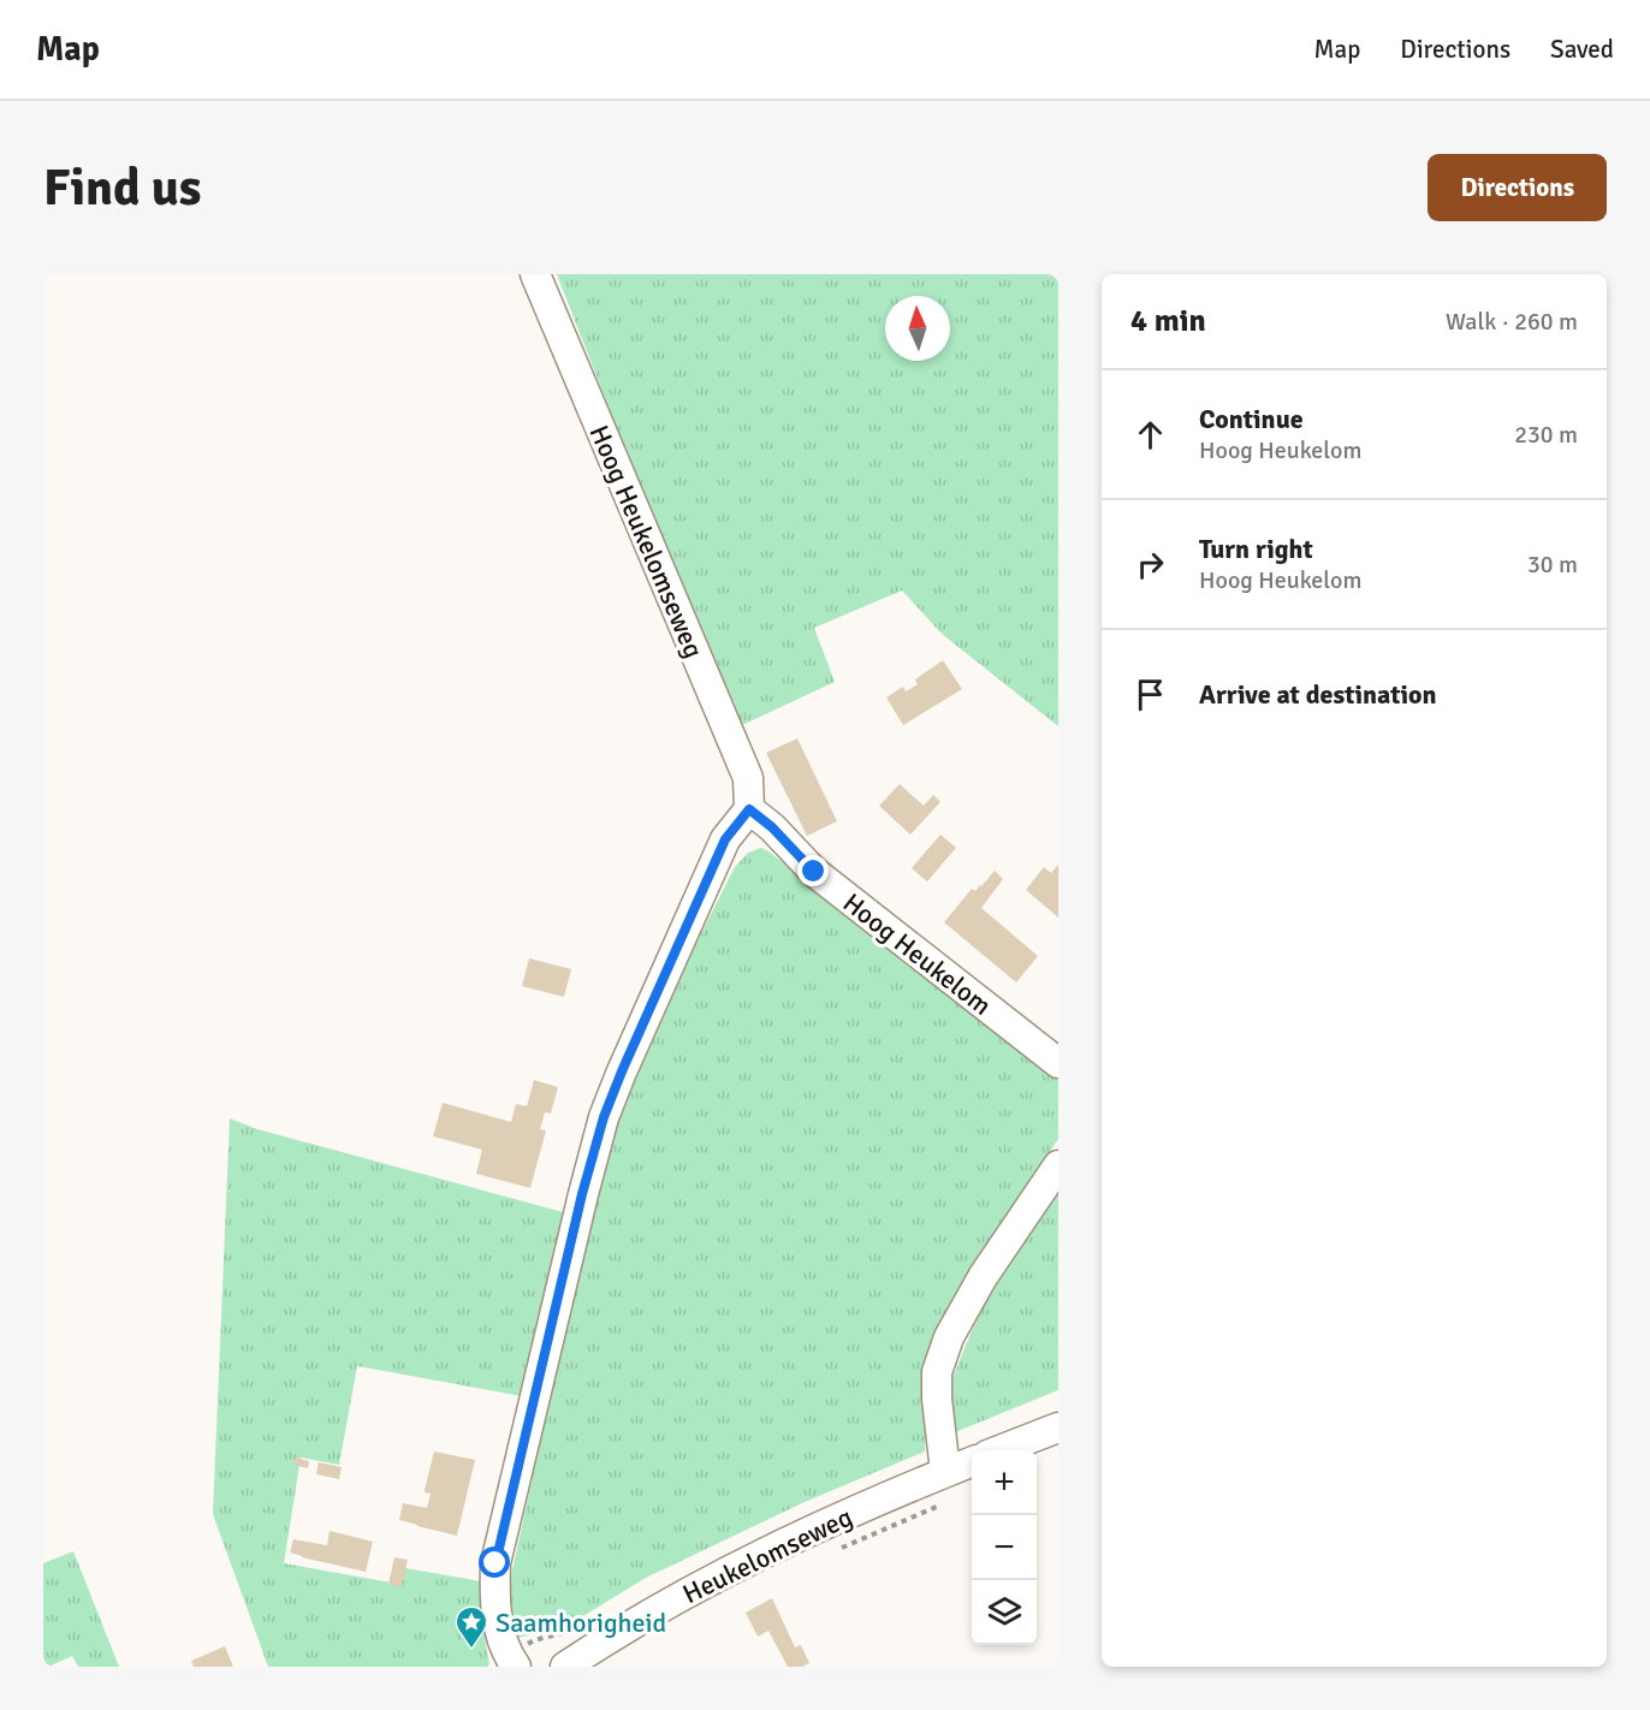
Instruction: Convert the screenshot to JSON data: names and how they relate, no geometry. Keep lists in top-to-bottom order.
{
  "streets": {
    "street": ["Hoog Heukelomseweg", "Hoog Heukelom", "Heukelomseweg"]
  },
  "crossings": [
    ["Hoog Heukelomseweg", "Hoog Heukelom"]
  ],
  "places": {
    "place": ["Saamhorigheid"]
  },
  "north": "top",
  "page": {
    "header": "Map",
    "nav": ["Map", "Directions", "Saved"],
    "buttons": "Directions",
    "title": "Find us",
    "heading": ["4 min", "Walk · 260 m"],
    "list": [
      ["Continue", "Hoog Heukelom", "230 m"],
      ["Turn right", "Hoog Heukelom", "30 m"],
      "Arrive at destination"
    ],
    "map_buttons": ["+", "−"]
  }
}
